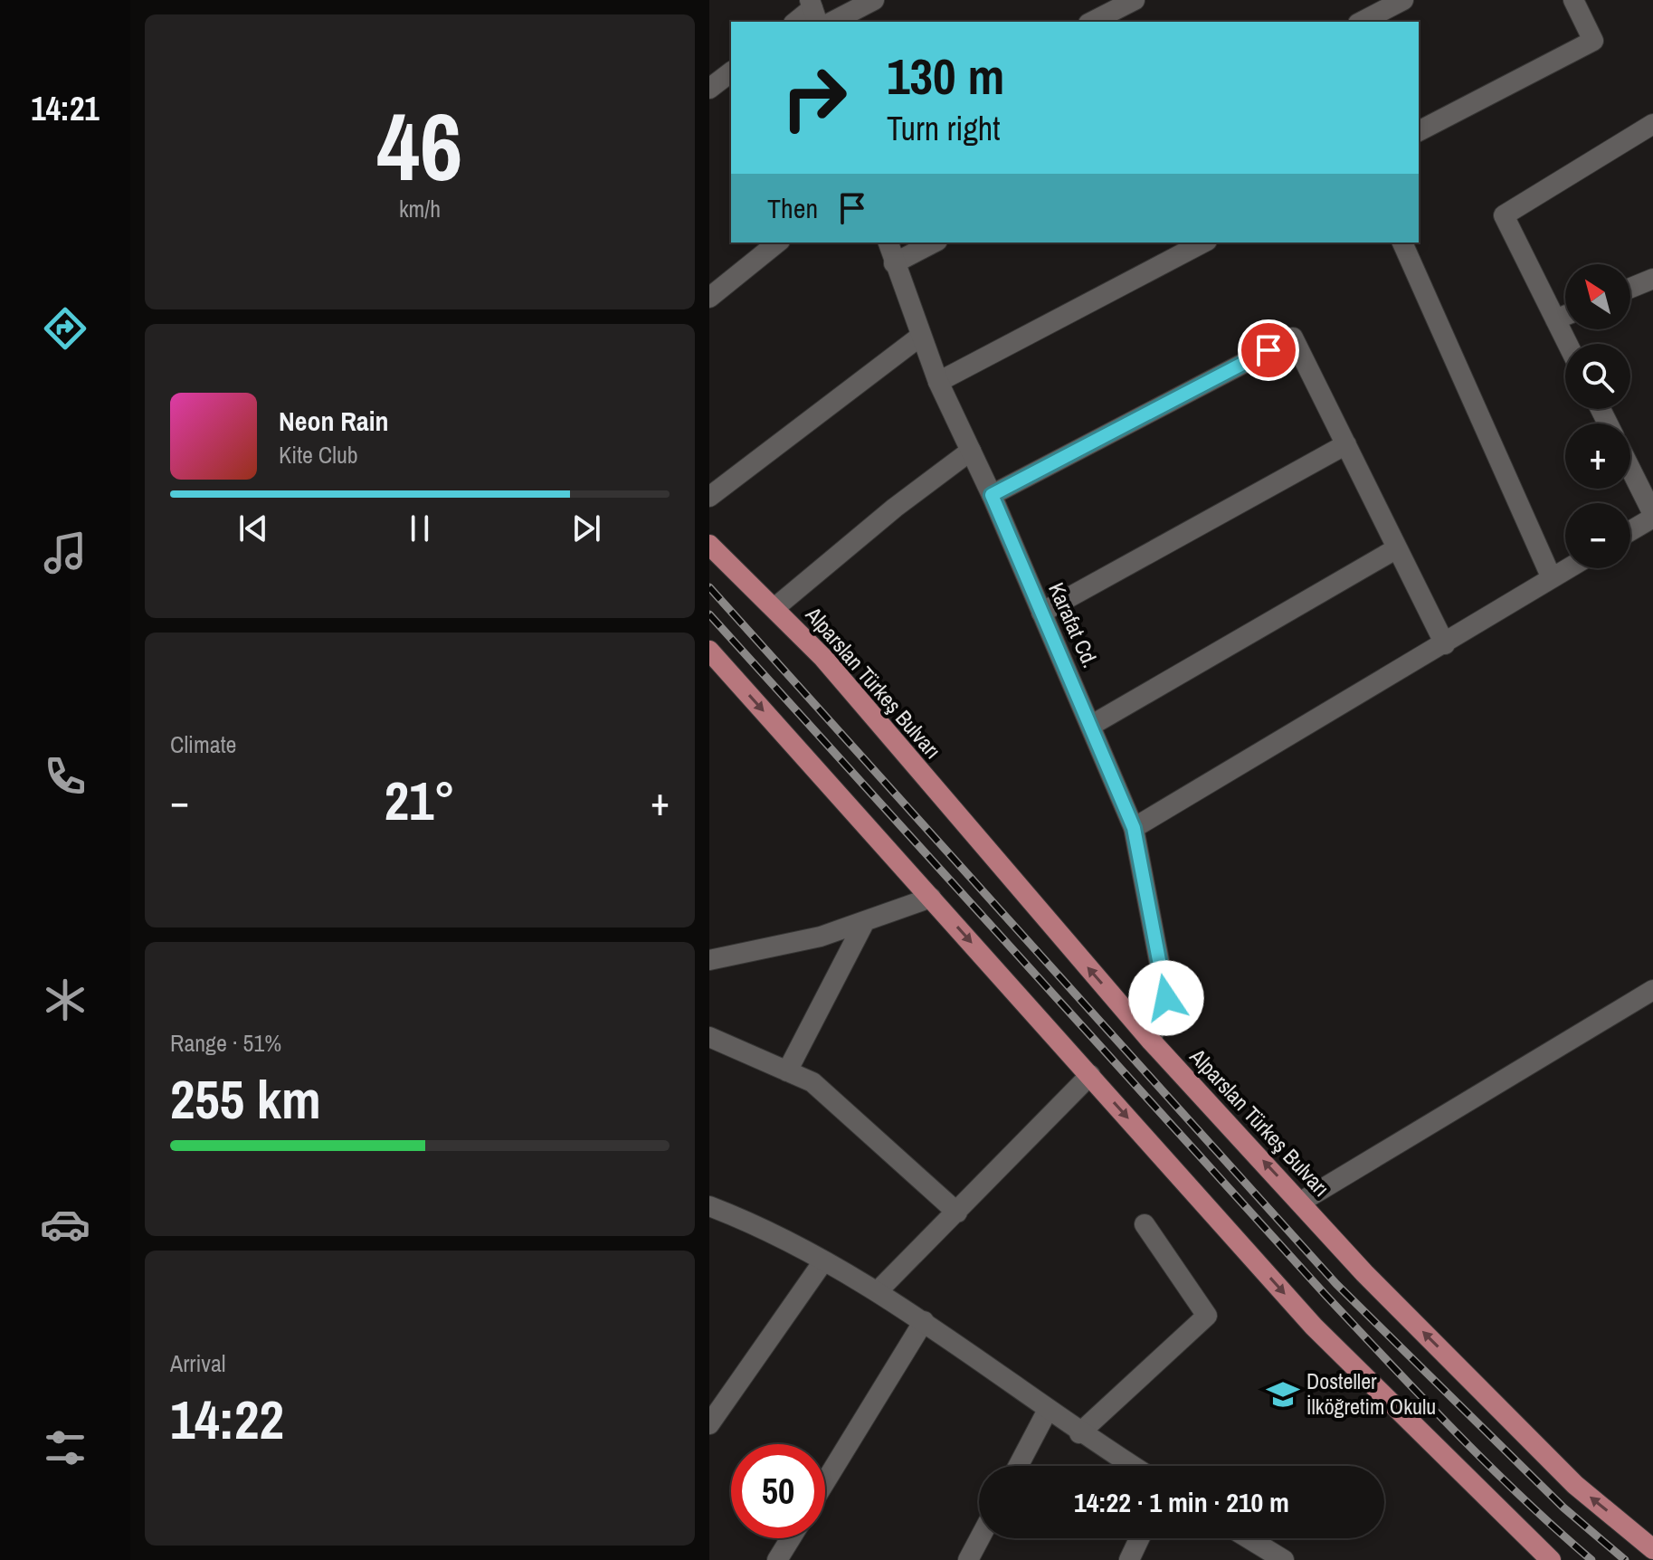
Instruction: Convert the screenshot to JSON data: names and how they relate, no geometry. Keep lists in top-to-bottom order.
{
  "streets": {
    "main road": ["Alparslan Türkeş Bulvarı"],
    "street": ["Karafat Cd."]
  },
  "crossings": [
    ["Karafat Cd.", "Alparslan Türkeş Bulvarı"]
  ],
  "places": {
    "school or university": ["Dosteller İlköğretim Okulu"]
  },
  "north": "top left",
  "page": {
    "tabs": "14:21",
    "tile": [
      ["46", "km/h"],
      "Climate",
      ["Range · 51%", "255 km"],
      ["Arrival", "14:22"]
    ],
    "turn": ["130 m", "Turn right"],
    "then": "Then",
    "map_buttons": ["+", "−"],
    "song": ["Neon Rain", "Kite Club"],
    "heat": ["−", "21°", "+"],
    "limit": "50",
    "trip": "14:22 · 1 min · 210 m"
  }
}
